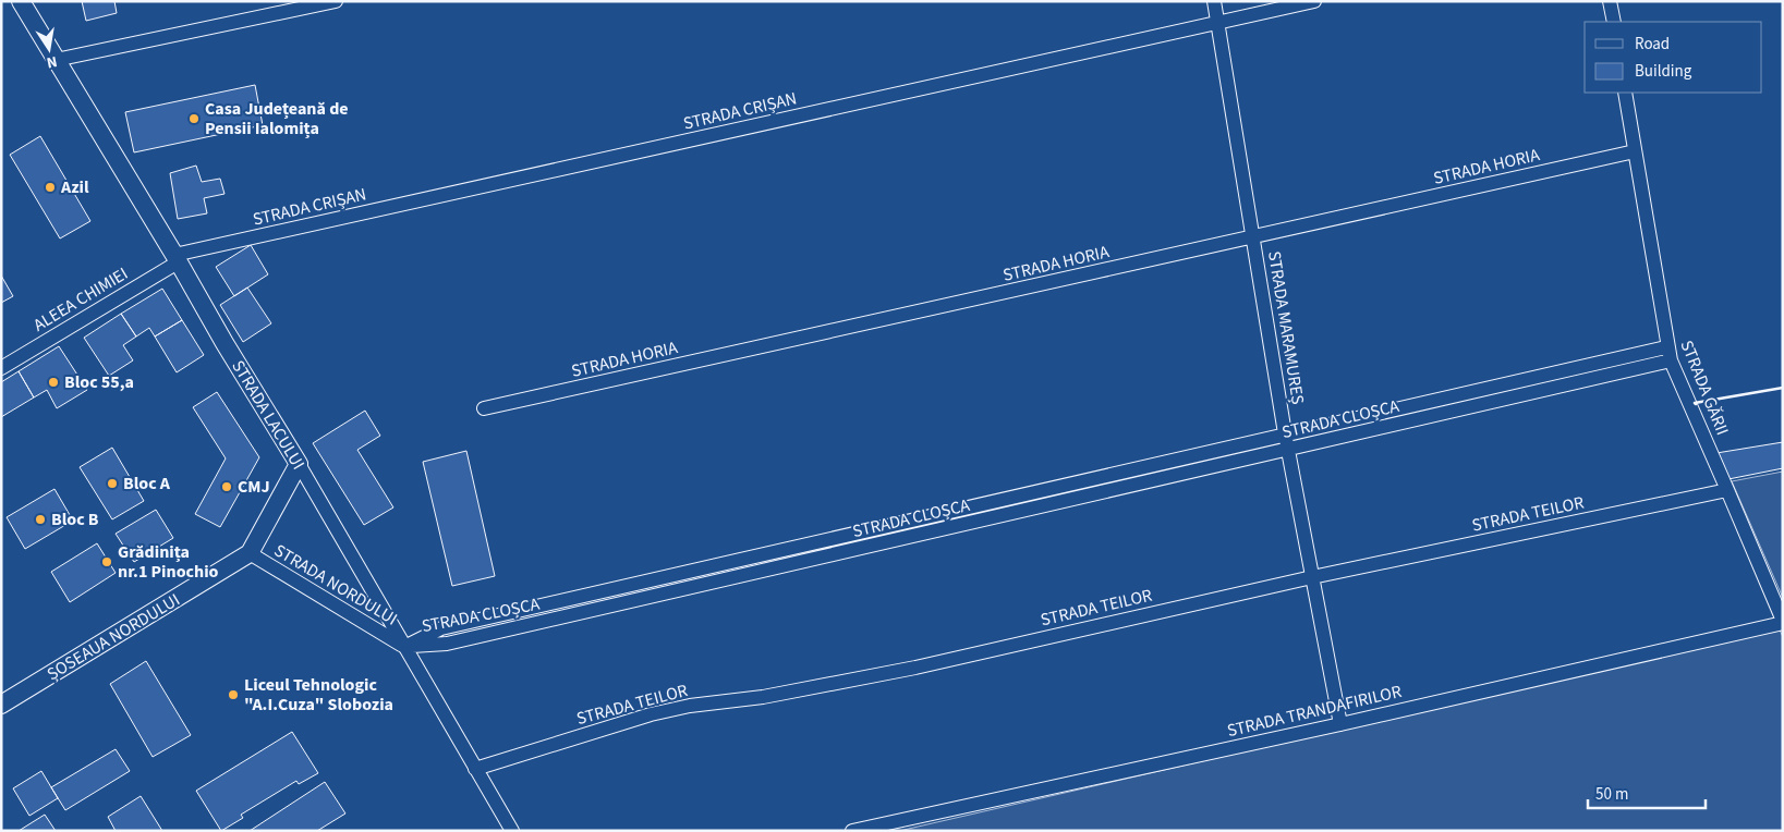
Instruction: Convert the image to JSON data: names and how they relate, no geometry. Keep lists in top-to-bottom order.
{
  "streets": {
    "street": [
      "STRADA CRIȘAN",
      "STRADA HORIA",
      "ALEEA CHIMIEI",
      "STRADA MARAMUREȘ",
      "STRADA GĂRII",
      "STRADA LACULUI",
      "STRADA CLOȘCA",
      "STRADA TEILOR",
      "STRADA NORDULUI",
      "ȘOSEAUA NORDULUI",
      "STRADA TRANDAFIRILOR"
    ]
  },
  "crossings": [
    ["STRADA CRIȘAN", "ALEEA CHIMIEI"],
    ["STRADA CRIȘAN", "STRADA MARAMUREȘ"],
    ["STRADA CRIȘAN", "STRADA LACULUI"],
    ["STRADA HORIA", "STRADA MARAMUREȘ"],
    ["STRADA HORIA", "STRADA GĂRII"],
    ["ALEEA CHIMIEI", "STRADA LACULUI"],
    ["STRADA MARAMUREȘ", "STRADA CLOȘCA"],
    ["STRADA MARAMUREȘ", "STRADA TEILOR"],
    ["STRADA MARAMUREȘ", "STRADA TRANDAFIRILOR"],
    ["STRADA GĂRII", "STRADA CLOȘCA"],
    ["STRADA GĂRII", "STRADA TEILOR"],
    ["STRADA GĂRII", "STRADA TRANDAFIRILOR"],
    ["STRADA LACULUI", "STRADA CLOȘCA"],
    ["STRADA LACULUI", "STRADA TEILOR"],
    ["STRADA LACULUI", "STRADA NORDULUI"],
    ["STRADA LACULUI", "ȘOSEAUA NORDULUI"],
    ["STRADA CLOȘCA", "STRADA NORDULUI"],
    ["STRADA NORDULUI", "ȘOSEAUA NORDULUI"]
  ],
  "places": [
    "Casa Județeană de Pensii Ialomița",
    "Azil",
    "Bloc 55,a",
    "Bloc A",
    "CMJ",
    "Bloc B",
    "Grădinița nr.1 Pinochio",
    "Liceul Tehnologic \"A.I.Cuza\" Slobozia"
  ],
  "legend": ["Road", "Building"],
  "scale_bar": "50 m",
  "north": "bottom"
}
